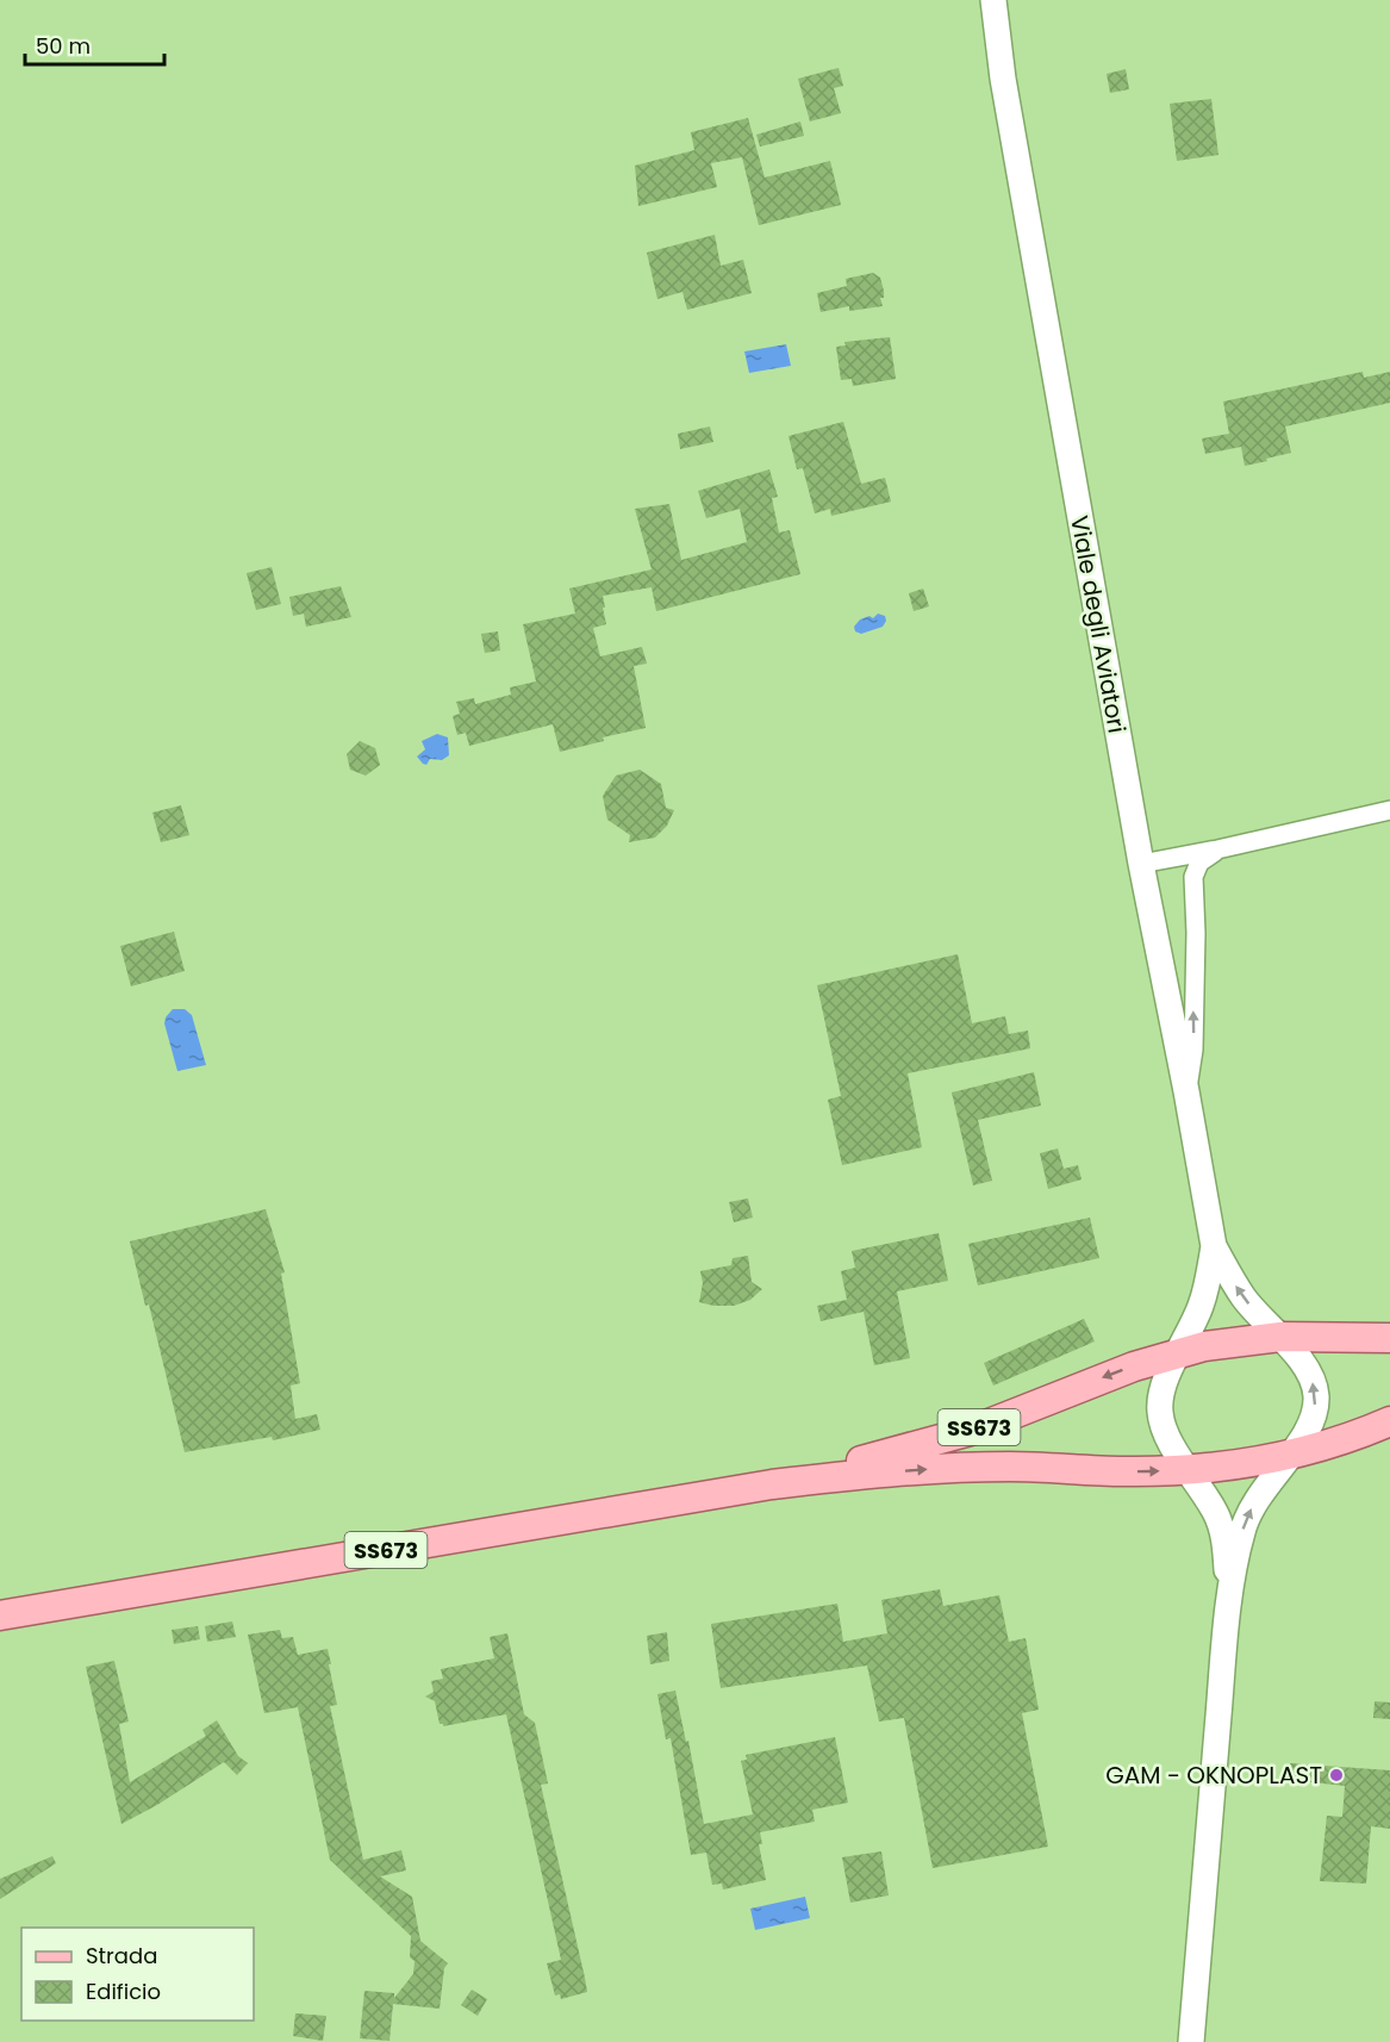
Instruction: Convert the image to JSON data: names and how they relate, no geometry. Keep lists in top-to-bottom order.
{
  "streets": {
    "main road": ["Viale degli Aviatori", "SS673"]
  },
  "crossings": [
    ["Viale degli Aviatori", "SS673"]
  ],
  "places": ["GAM - OKNOPLAST"],
  "legend": ["Strada", "Edificio"],
  "scale_bar": "50 m"
}
